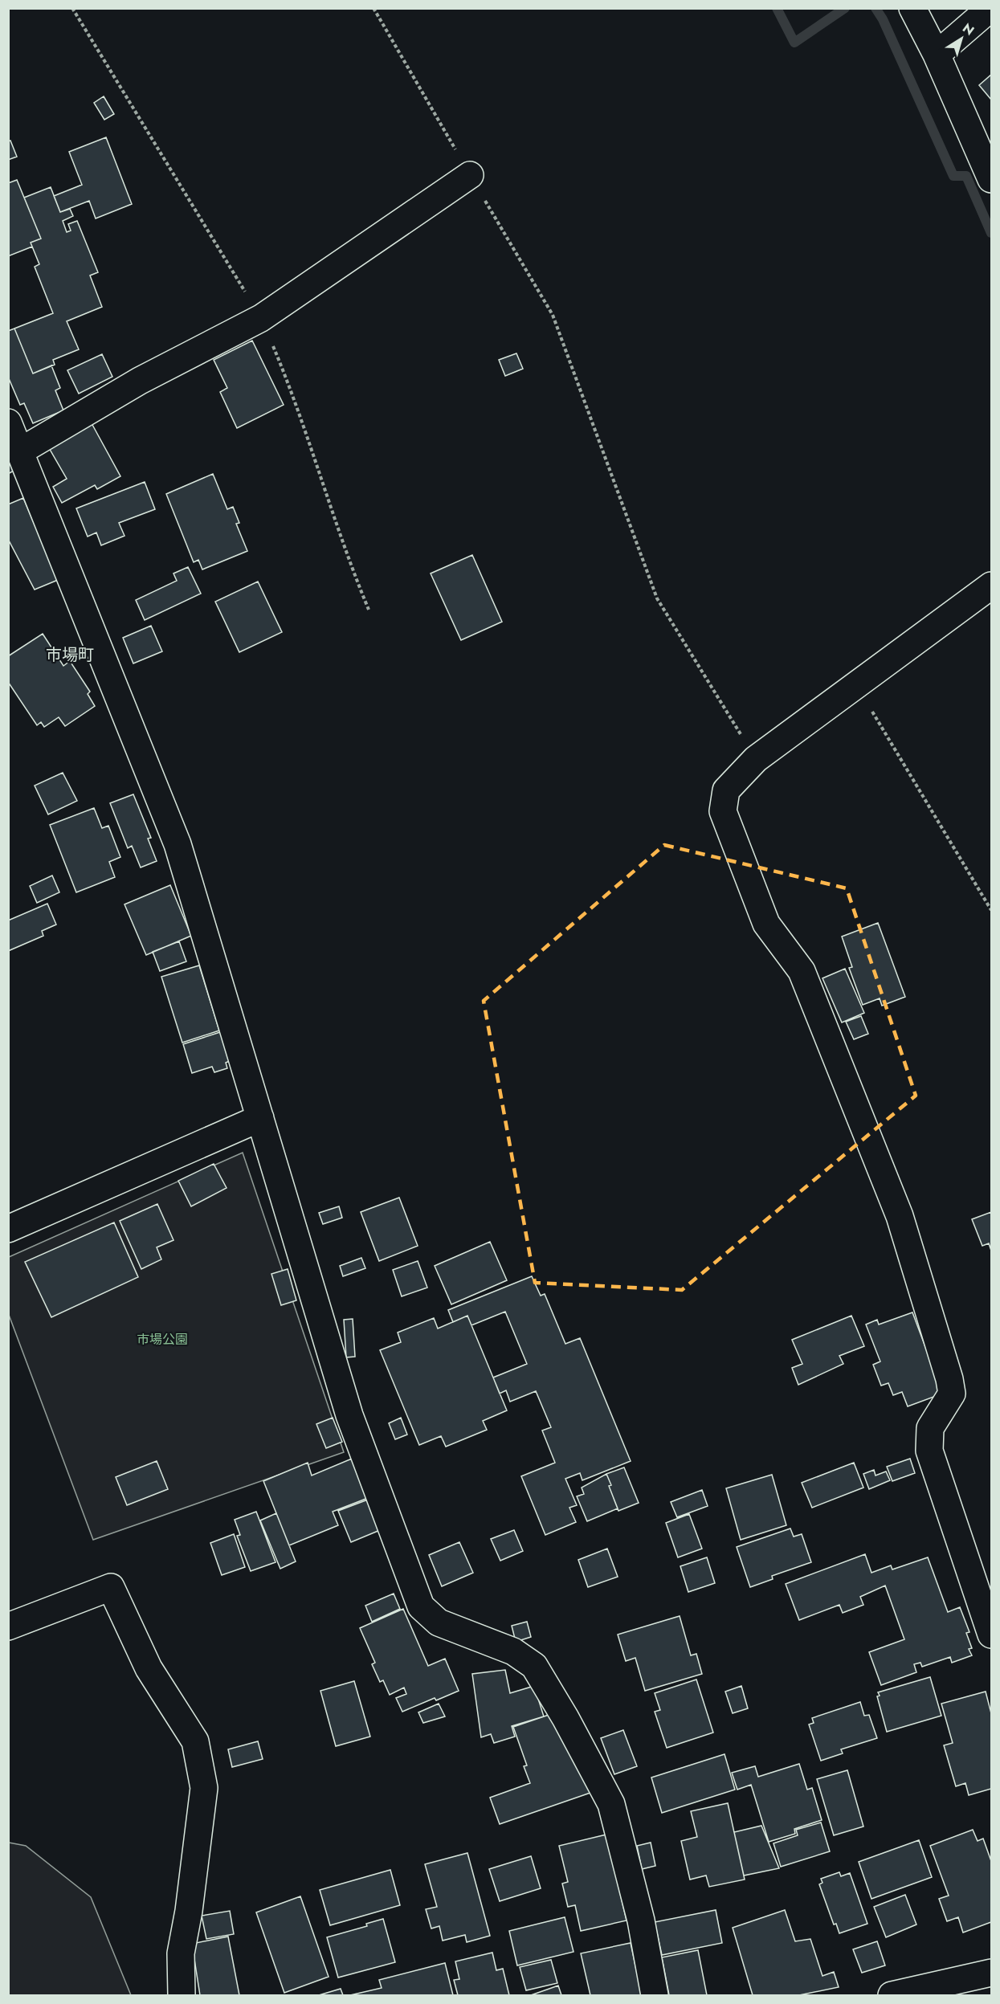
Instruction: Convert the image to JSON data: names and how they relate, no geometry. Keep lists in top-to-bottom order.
{
  "districts": ["市場町"],
  "parks": ["市場公園"],
  "north": "top right"
}
